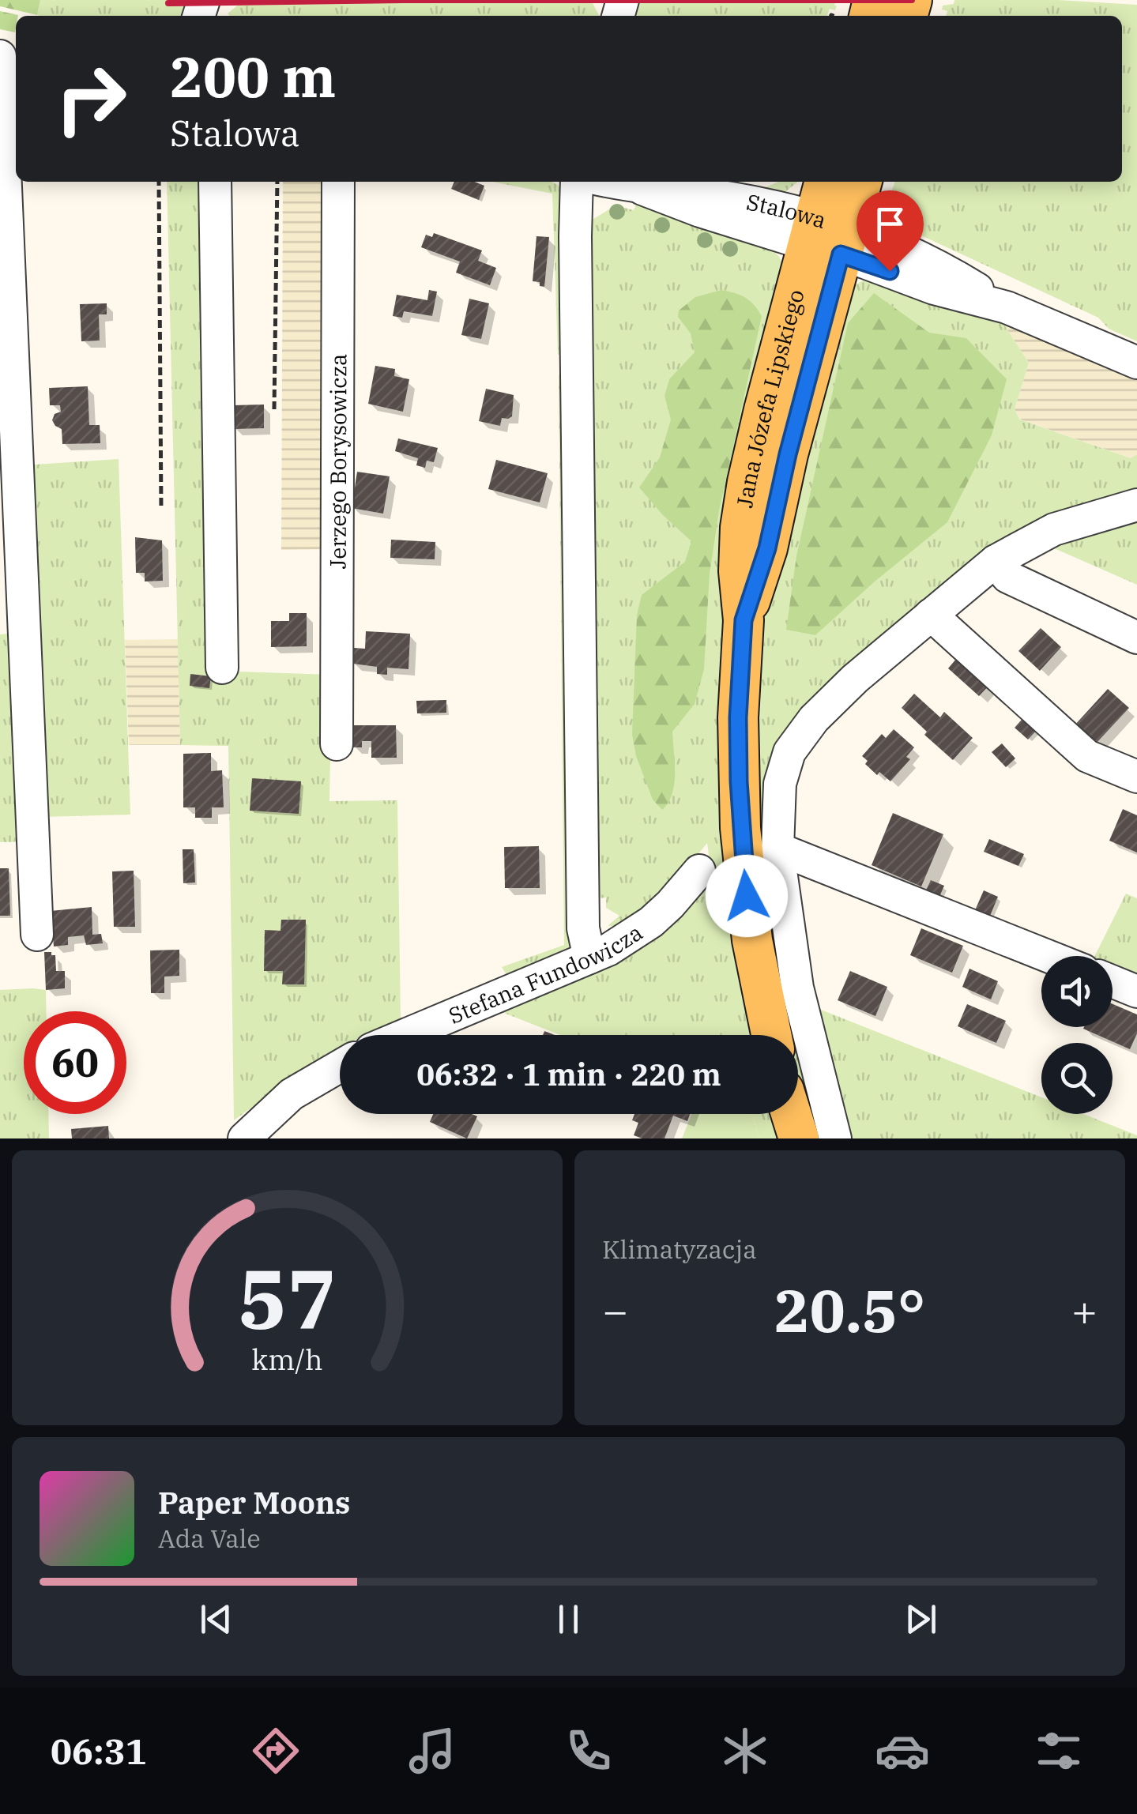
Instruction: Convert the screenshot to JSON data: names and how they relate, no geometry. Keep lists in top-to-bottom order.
{
  "streets": {
    "main road": ["Jana Józefa Lipskiego"],
    "street": ["Stalowa", "Jerzego Borysowicza", "Stefana Fundowicza"]
  },
  "crossings": [
    ["Stalowa", "Jana Józefa Lipskiego"]
  ],
  "page": {
    "turn": ["200 m", "Stalowa"],
    "limit": "60",
    "trip": "06:32 · 1 min · 220 m",
    "tile": "Klimatyzacja",
    "heat": ["−", "20.5°", "+"],
    "song": ["Paper Moons", "Ada Vale"],
    "tabs": "06:31",
    "gauge": ["57", "km/h"]
  }
}
